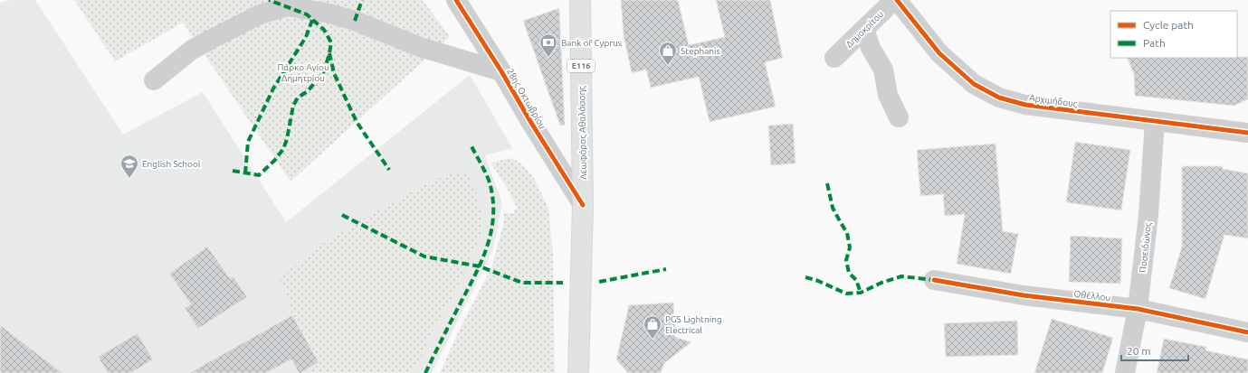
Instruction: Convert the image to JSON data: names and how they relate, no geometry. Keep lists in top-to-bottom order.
{
  "streets": {
    "main road": ["E116", "Λεωφόρος Αθαλάσσης"],
    "street": [
      "Δημοκρίτου",
      "28ης Οκτωβρίου",
      "Αρχιμήδους",
      "Ποσειδώνος",
      "Οθέλλου"
    ]
  },
  "crossings": [
    ["Δημοκρίτου", "Αρχιμήδους"],
    ["28ης Οκτωβρίου", "Λεωφόρος Αθαλάσσης"],
    ["Αρχιμήδους", "Ποσειδώνος"],
    ["Ποσειδώνος", "Οθέλλου"]
  ],
  "parks": ["Πάρκο Αγίου Δημητρίου"],
  "places": {
    "bank": ["Bank of Cyprus"],
    "shop": ["Stephanis", "PGS Lightning Electrical"],
    "school or university": ["English School"]
  },
  "legend": ["Cycle path", "Path"],
  "scale_bar": "20 m"
}
